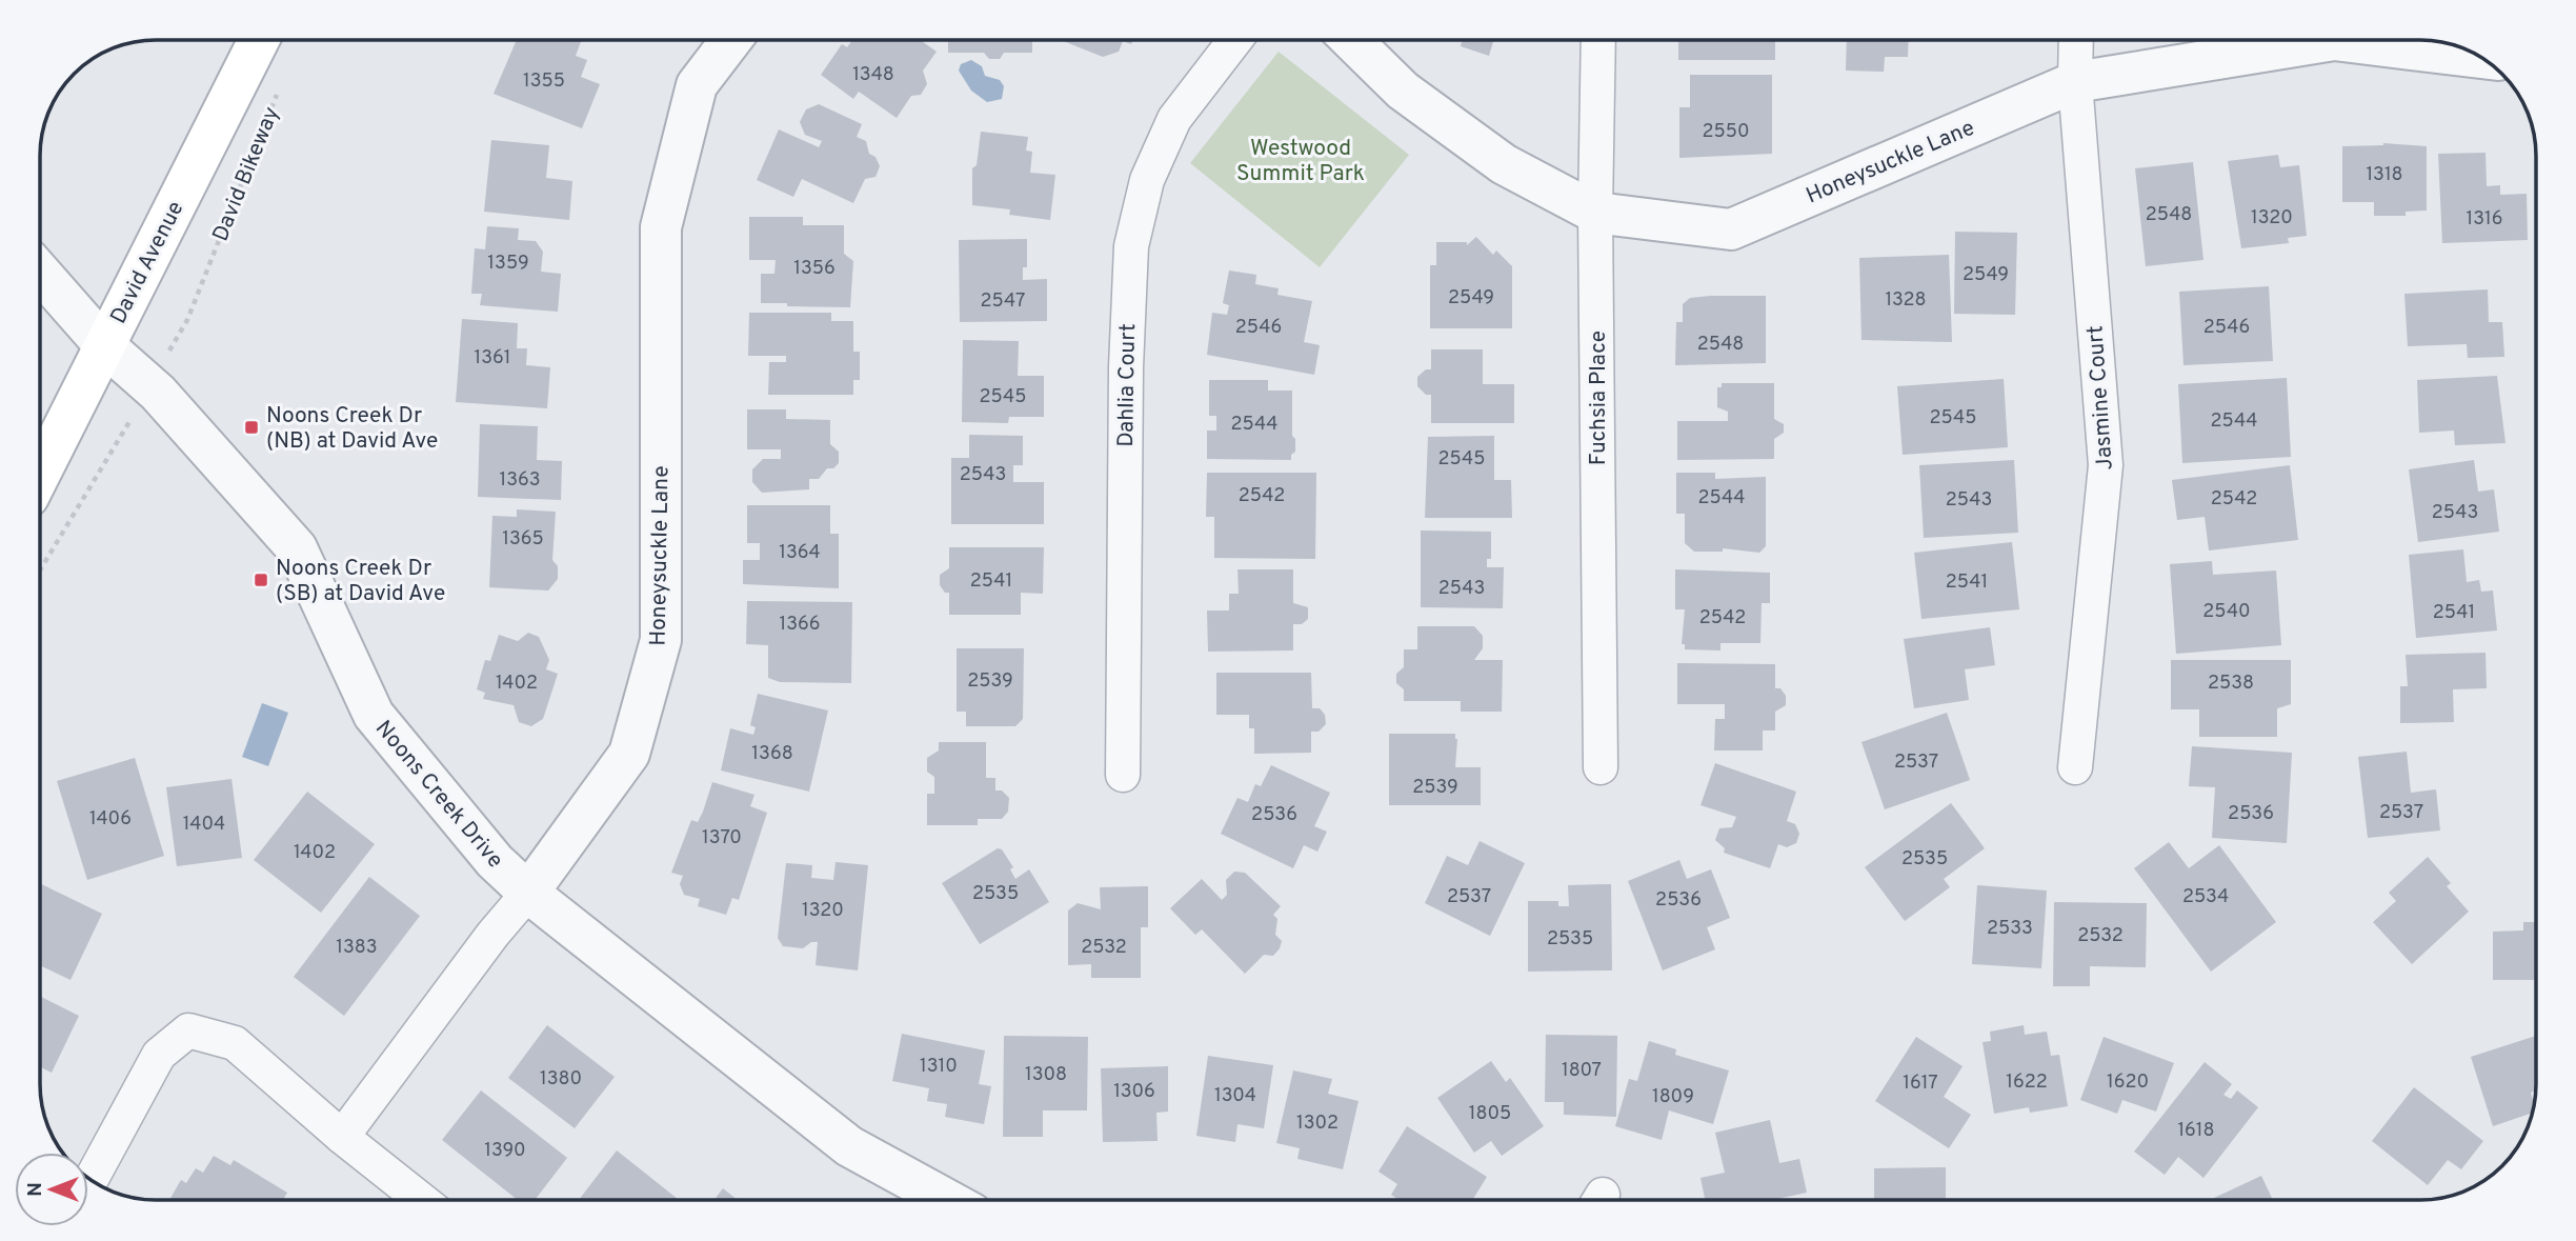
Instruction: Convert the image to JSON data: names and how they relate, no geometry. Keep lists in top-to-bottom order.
{
  "streets": {
    "main road": ["David Avenue"],
    "street": [
      "Honeysuckle Lane",
      "Dahlia Court",
      "Fuchsia Place",
      "Jasmine Court",
      "Noons Creek Drive"
    ],
    "path": ["David Bikeway"]
  },
  "crossings": [
    ["Honeysuckle Lane", "Fuchsia Place"],
    ["Honeysuckle Lane", "Jasmine Court"],
    ["Honeysuckle Lane", "Noons Creek Drive"],
    ["David Avenue", "Noons Creek Drive"]
  ],
  "parks": ["Westwood Summit Park"],
  "places": {
    "transit": ["Noons Creek Dr (NB) at David Ave", "Noons Creek Dr (SB) at David Ave"]
  },
  "house_numbers": [
    "1348",
    "1355",
    "2550",
    "1318",
    "2548",
    "1320",
    "1316",
    "1359",
    "1356",
    "2549",
    "2549",
    "1328",
    "2547",
    "2546",
    "2546",
    "2548",
    "1361",
    "2545",
    "2545",
    "2544",
    "2544",
    "2545",
    "2543",
    "1363",
    "2542",
    "2544",
    "2542",
    "2543",
    "2543",
    "1365",
    "1364",
    "2541",
    "2541",
    "2543",
    "2540",
    "2541",
    "2542",
    "1366",
    "2539",
    "1402",
    "2538",
    "1368",
    "2537",
    "2539",
    "2537",
    "2536",
    "2536",
    "1406",
    "1404",
    "1370",
    "1402",
    "2535",
    "2535",
    "2537",
    "2534",
    "2536",
    "1320",
    "2533",
    "2532",
    "2535",
    "1383",
    "2532",
    "1310",
    "1807",
    "1308",
    "1380",
    "1622",
    "1620",
    "1617",
    "1306",
    "1304",
    "1809",
    "1805",
    "1302",
    "1618",
    "1390"
  ],
  "north": "left"
}
